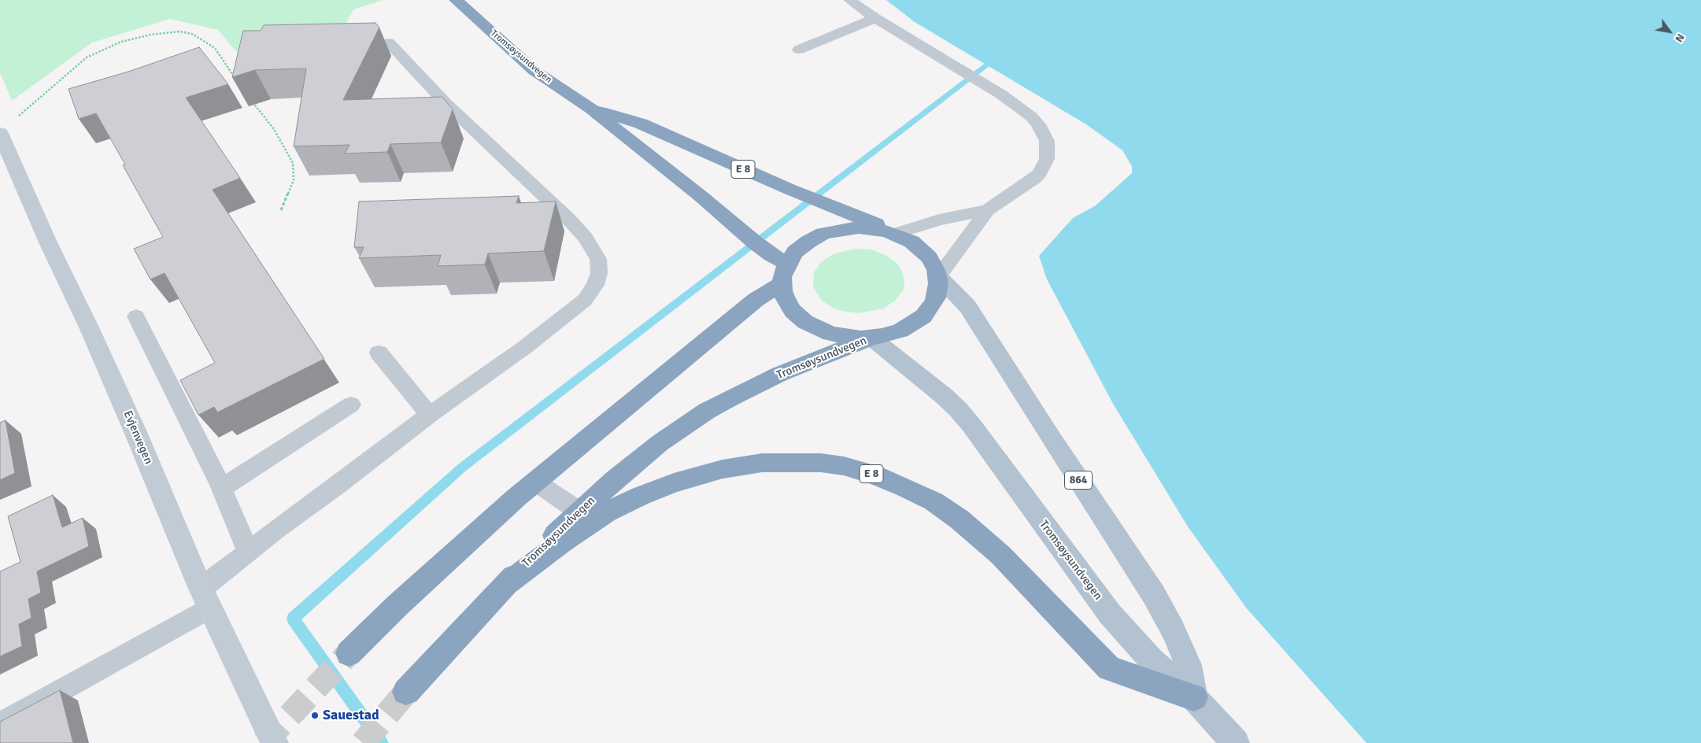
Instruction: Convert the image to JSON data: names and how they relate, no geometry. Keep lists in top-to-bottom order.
{
  "streets": {
    "highway": ["Tromsøysundvegen", "E 8"],
    "main road": ["864"],
    "street": ["Evjenvegen"]
  },
  "crossings": [
    ["Tromsøysundvegen", "E 8"],
    ["Tromsøysundvegen", "864"],
    ["E 8", "864"]
  ],
  "places": ["Sauestad"],
  "north": "bottom right"
}
